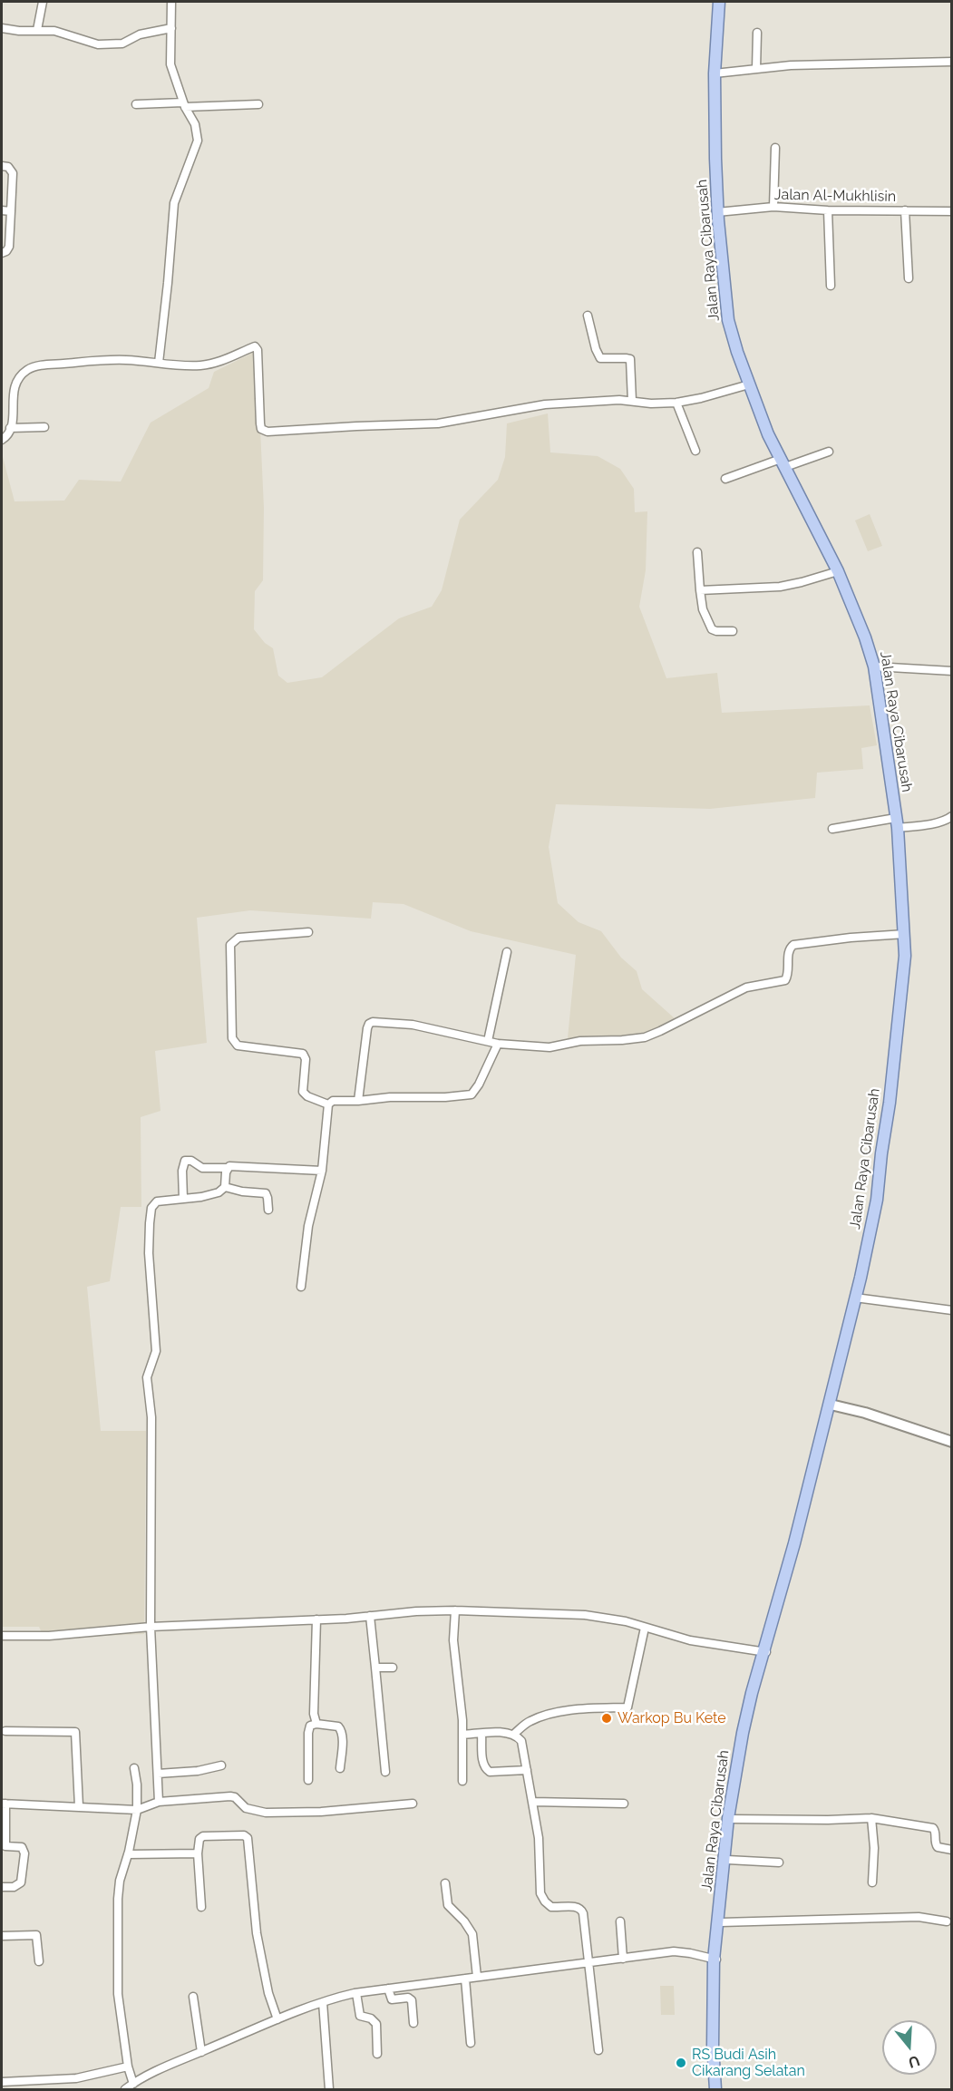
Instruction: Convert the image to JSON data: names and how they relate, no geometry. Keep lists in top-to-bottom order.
{
  "streets": {
    "main road": ["Jalan Raya Cibarusah"],
    "street": ["Jalan Al-Mukhlisin"]
  },
  "crossings": [
    ["Jalan Al-Mukhlisin", "Jalan Raya Cibarusah"]
  ],
  "places": ["Warkop Bu Kete", "RS Budi Asih Cikarang Selatan"],
  "north": "bottom"
}
